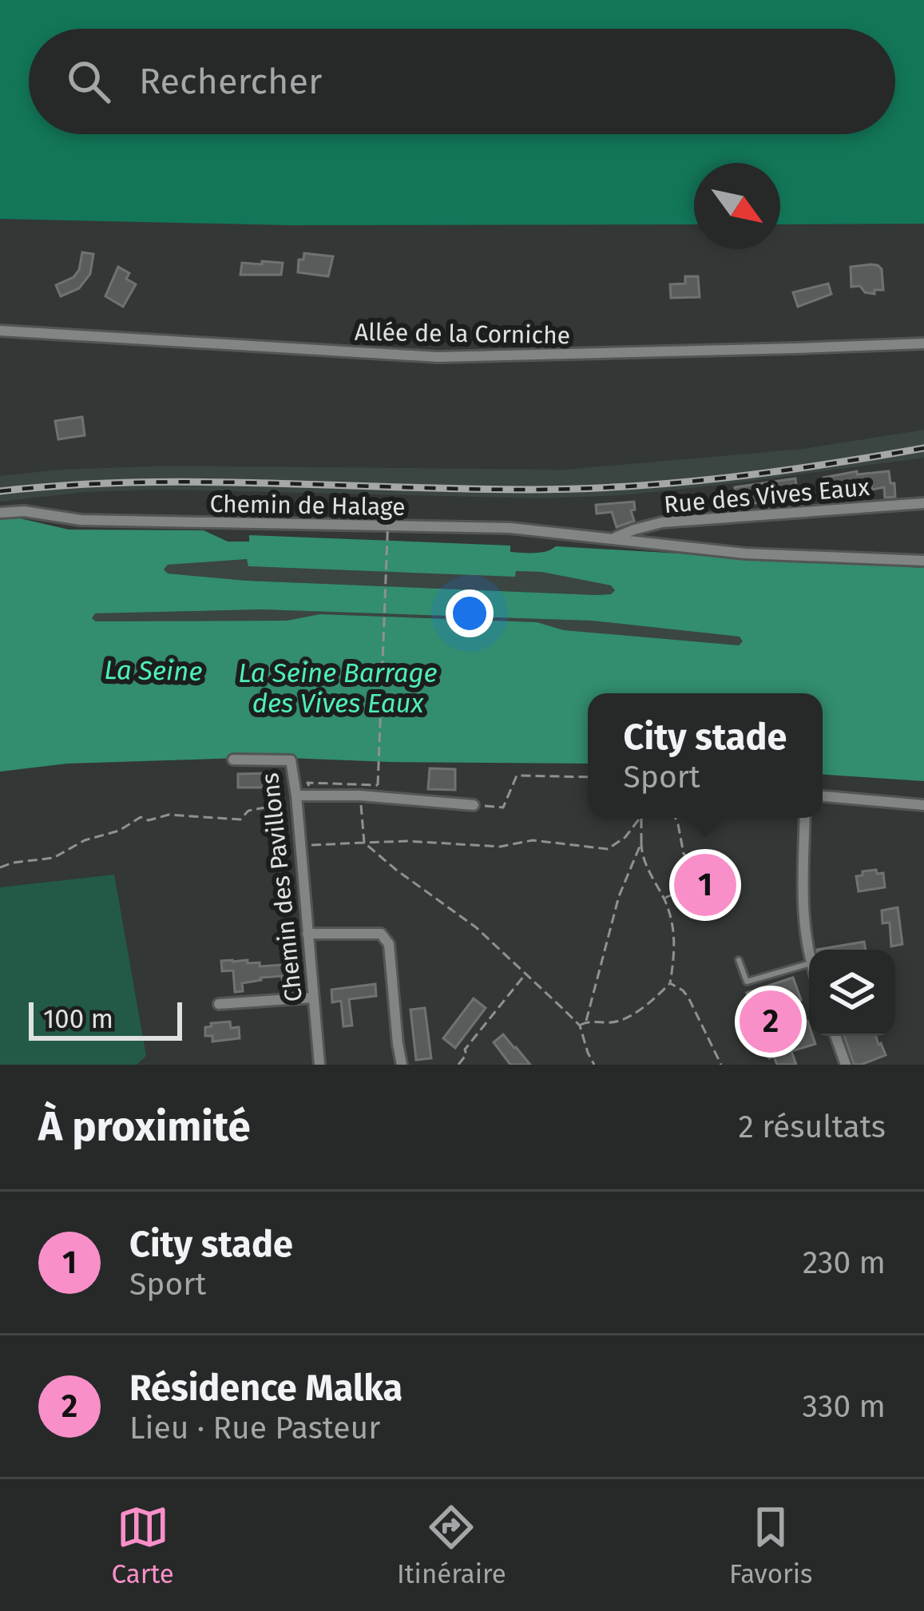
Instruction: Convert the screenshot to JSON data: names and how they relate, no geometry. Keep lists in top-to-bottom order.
{
  "streets": {
    "street": [
      "Allée de la Corniche",
      "Rue des Vives Eaux",
      "Chemin de Halage",
      "Chemin des Pavillons"
    ]
  },
  "crossings": [
    ["Rue des Vives Eaux", "Chemin de Halage"]
  ],
  "water": ["La Seine", "La Seine Barrage des Vives Eaux"],
  "scale_bar": "100 m",
  "north": "bottom right",
  "page": {
    "search": "Rechercher",
    "popup": ["City stade", "Sport"],
    "pins": ["1", "2"],
    "scale": "100 m",
    "heading": ["À proximité", "2 résultats"],
    "list": [
      {
        "mark": "1",
        "name": "City stade",
        "note": "Sport",
        "value": "230 m"
      },
      {
        "mark": "2",
        "name": "Résidence Malka",
        "note": "Lieu · Rue Pasteur",
        "value": "330 m"
      }
    ],
    "nav": ["Carte", "Itinéraire", "Favoris"]
  }
}
